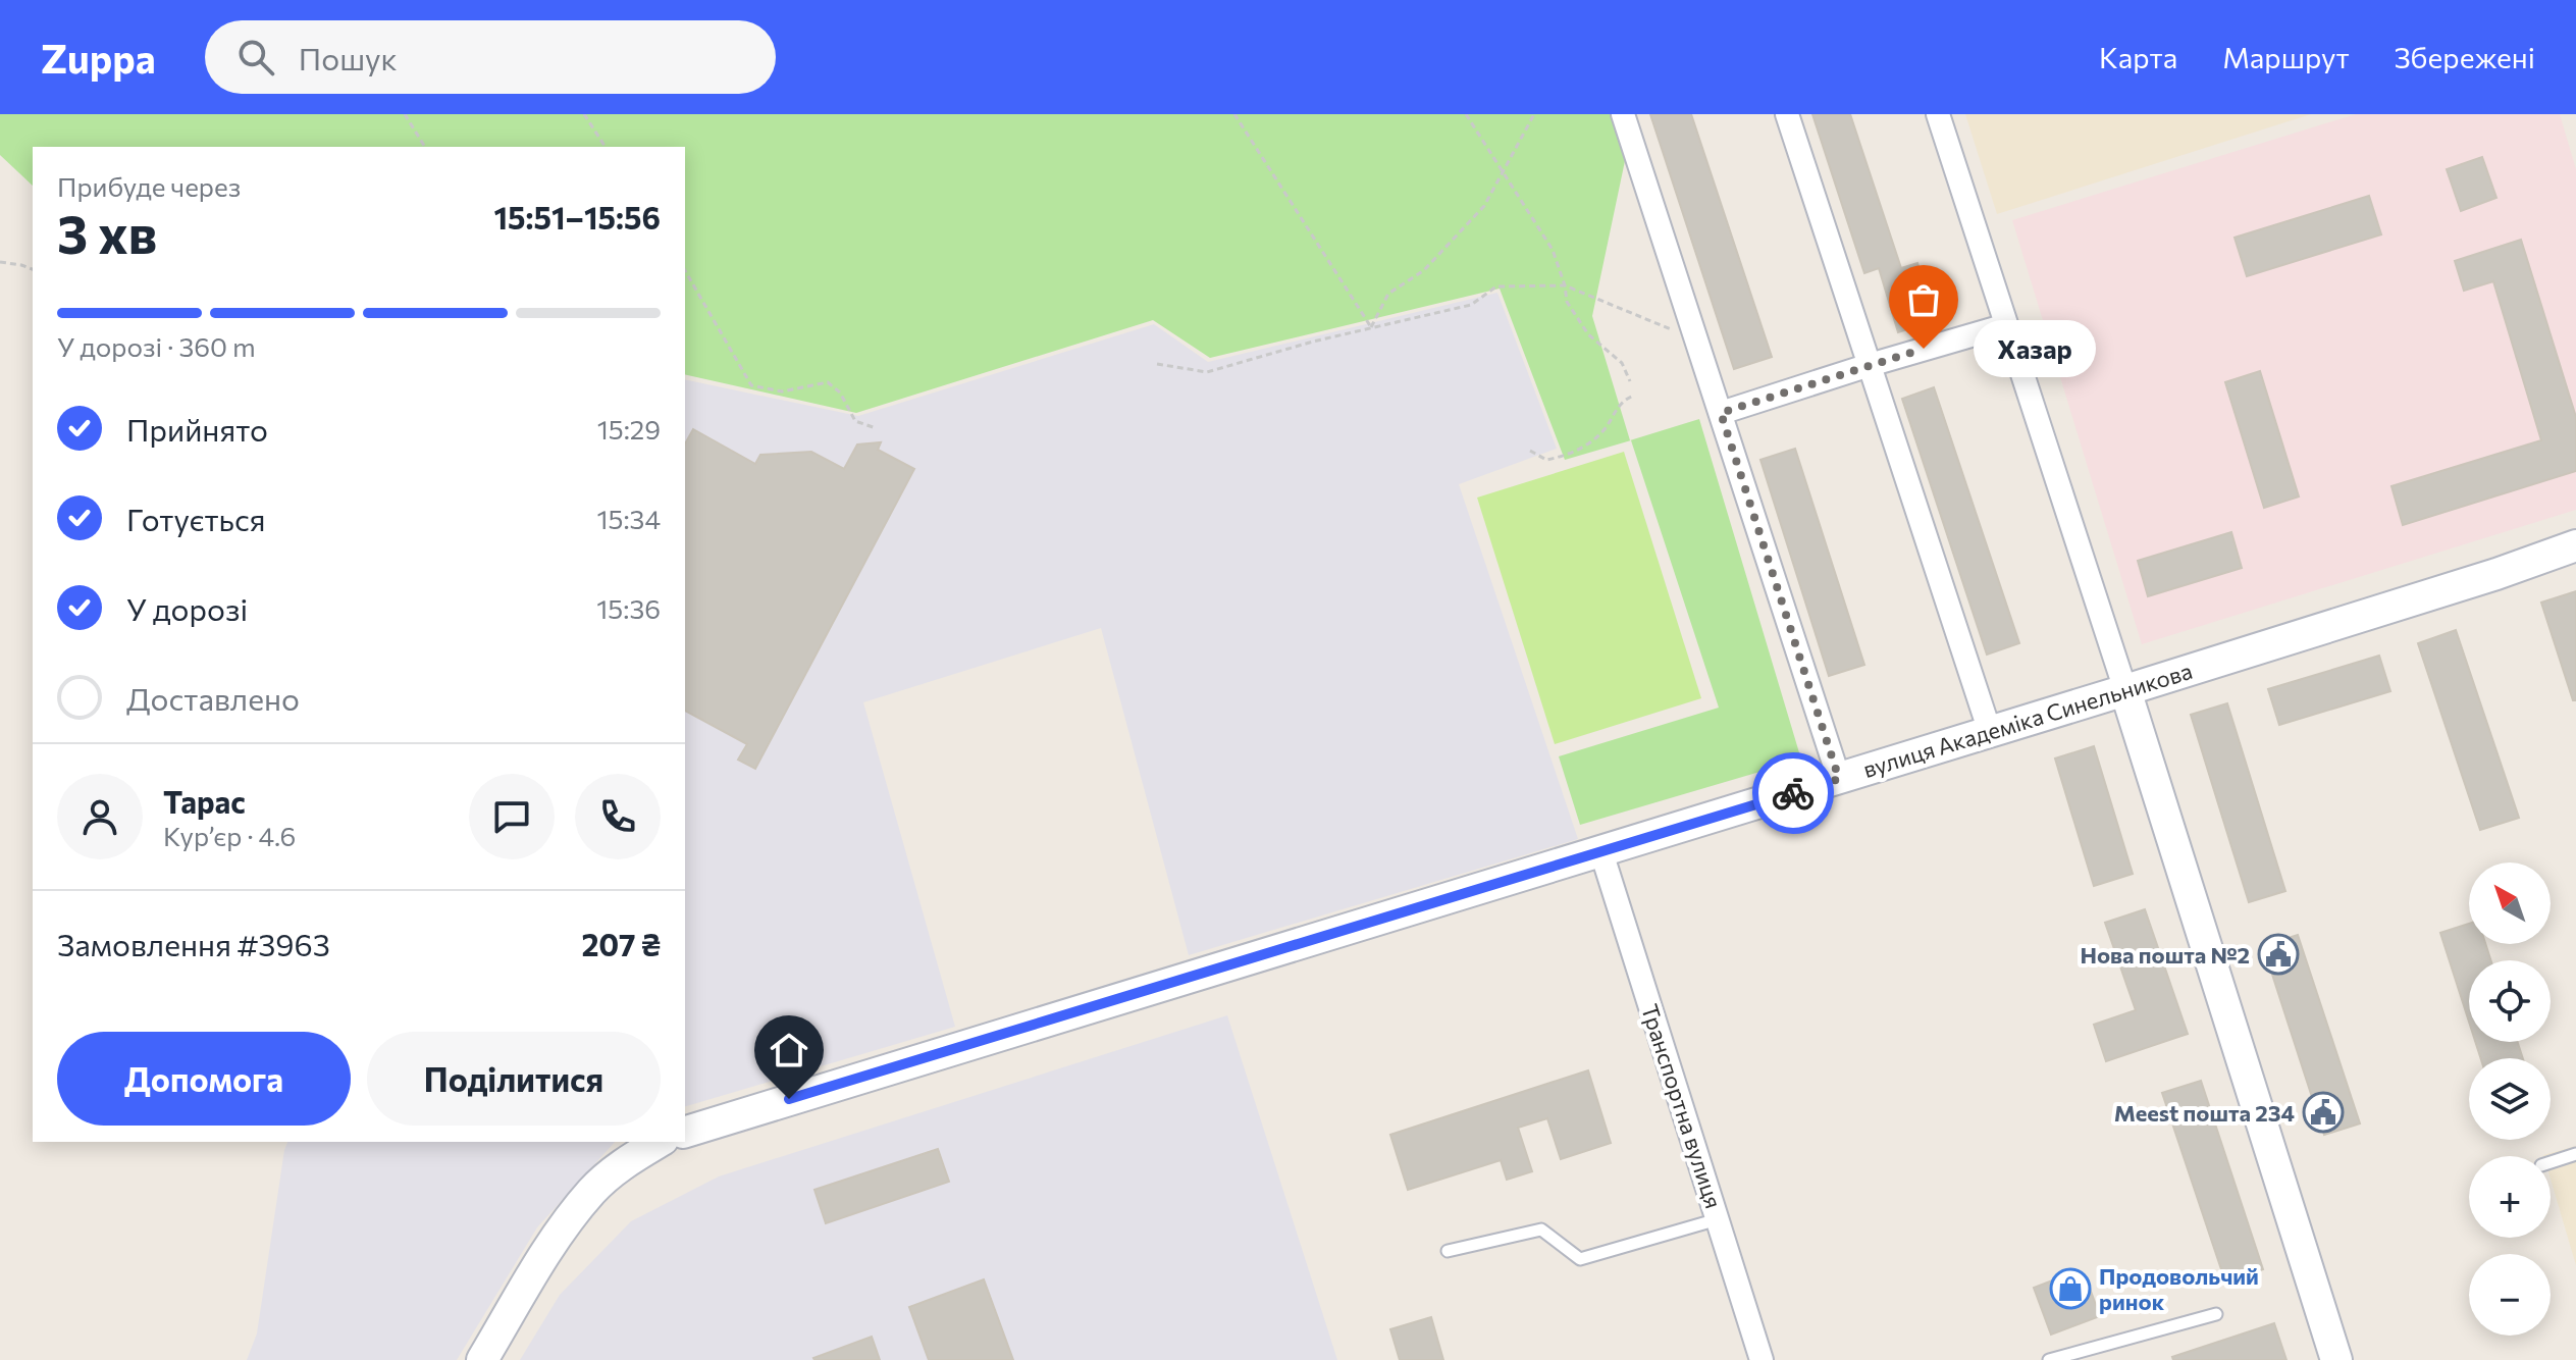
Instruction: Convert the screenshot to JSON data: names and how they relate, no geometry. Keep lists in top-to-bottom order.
{
  "streets": {
    "street": ["вулиця Академіка Синельникова", "Транспортна вулиця"]
  },
  "crossings": [
    ["вулиця Академіка Синельникова", "Транспортна вулиця"]
  ],
  "places": {
    "other": ["Хазар"],
    "public building": ["Нова пошта №2", "Meest пошта 234"],
    "shop": ["Продовольчий ринок"]
  },
  "north": "top left",
  "page": {
    "header": "Zuppa",
    "search": "Пошук",
    "nav": ["Карта", "Маршрут", "Збережені"],
    "heading": ["3 хв", "Прибуде через", "15:51–15:56"],
    "panel": [
      "Тарас",
      "Кур’єр · 4.6",
      "Замовлення #3963",
      "207 ₴"
    ],
    "bar": "У дорозі · 360 m",
    "bubble": "Хазар",
    "list": [
      ["Прийнято", "15:29"],
      ["Готується", "15:34"],
      ["У дорозі", "15:36"],
      "Доставлено"
    ],
    "map_buttons": ["+", "−"],
    "buttons": ["Допомога", "Поділитися"]
  }
}
